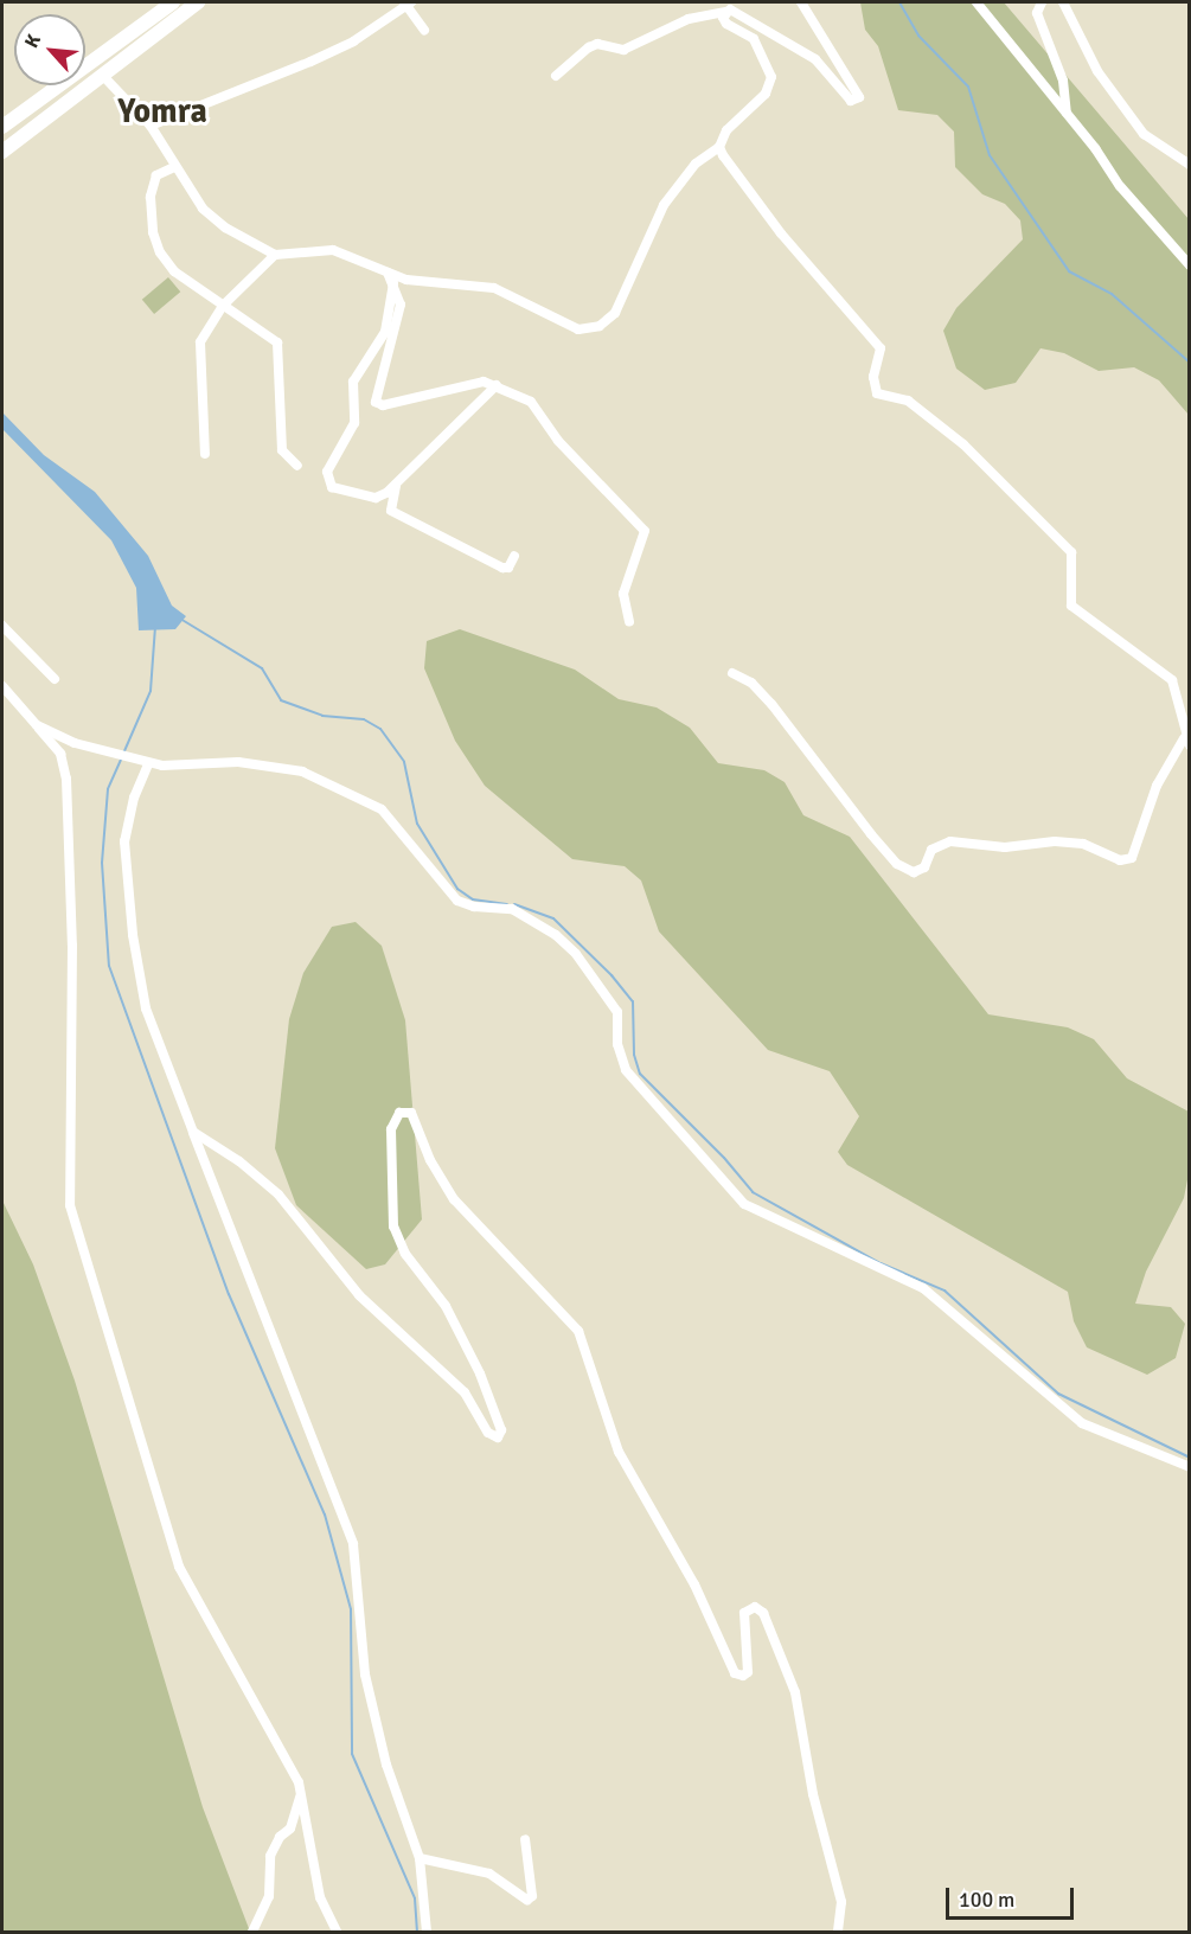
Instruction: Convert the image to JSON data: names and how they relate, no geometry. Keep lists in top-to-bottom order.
{
  "districts": ["Yomra"],
  "scale_bar": "100 m",
  "north": "top left"
}
